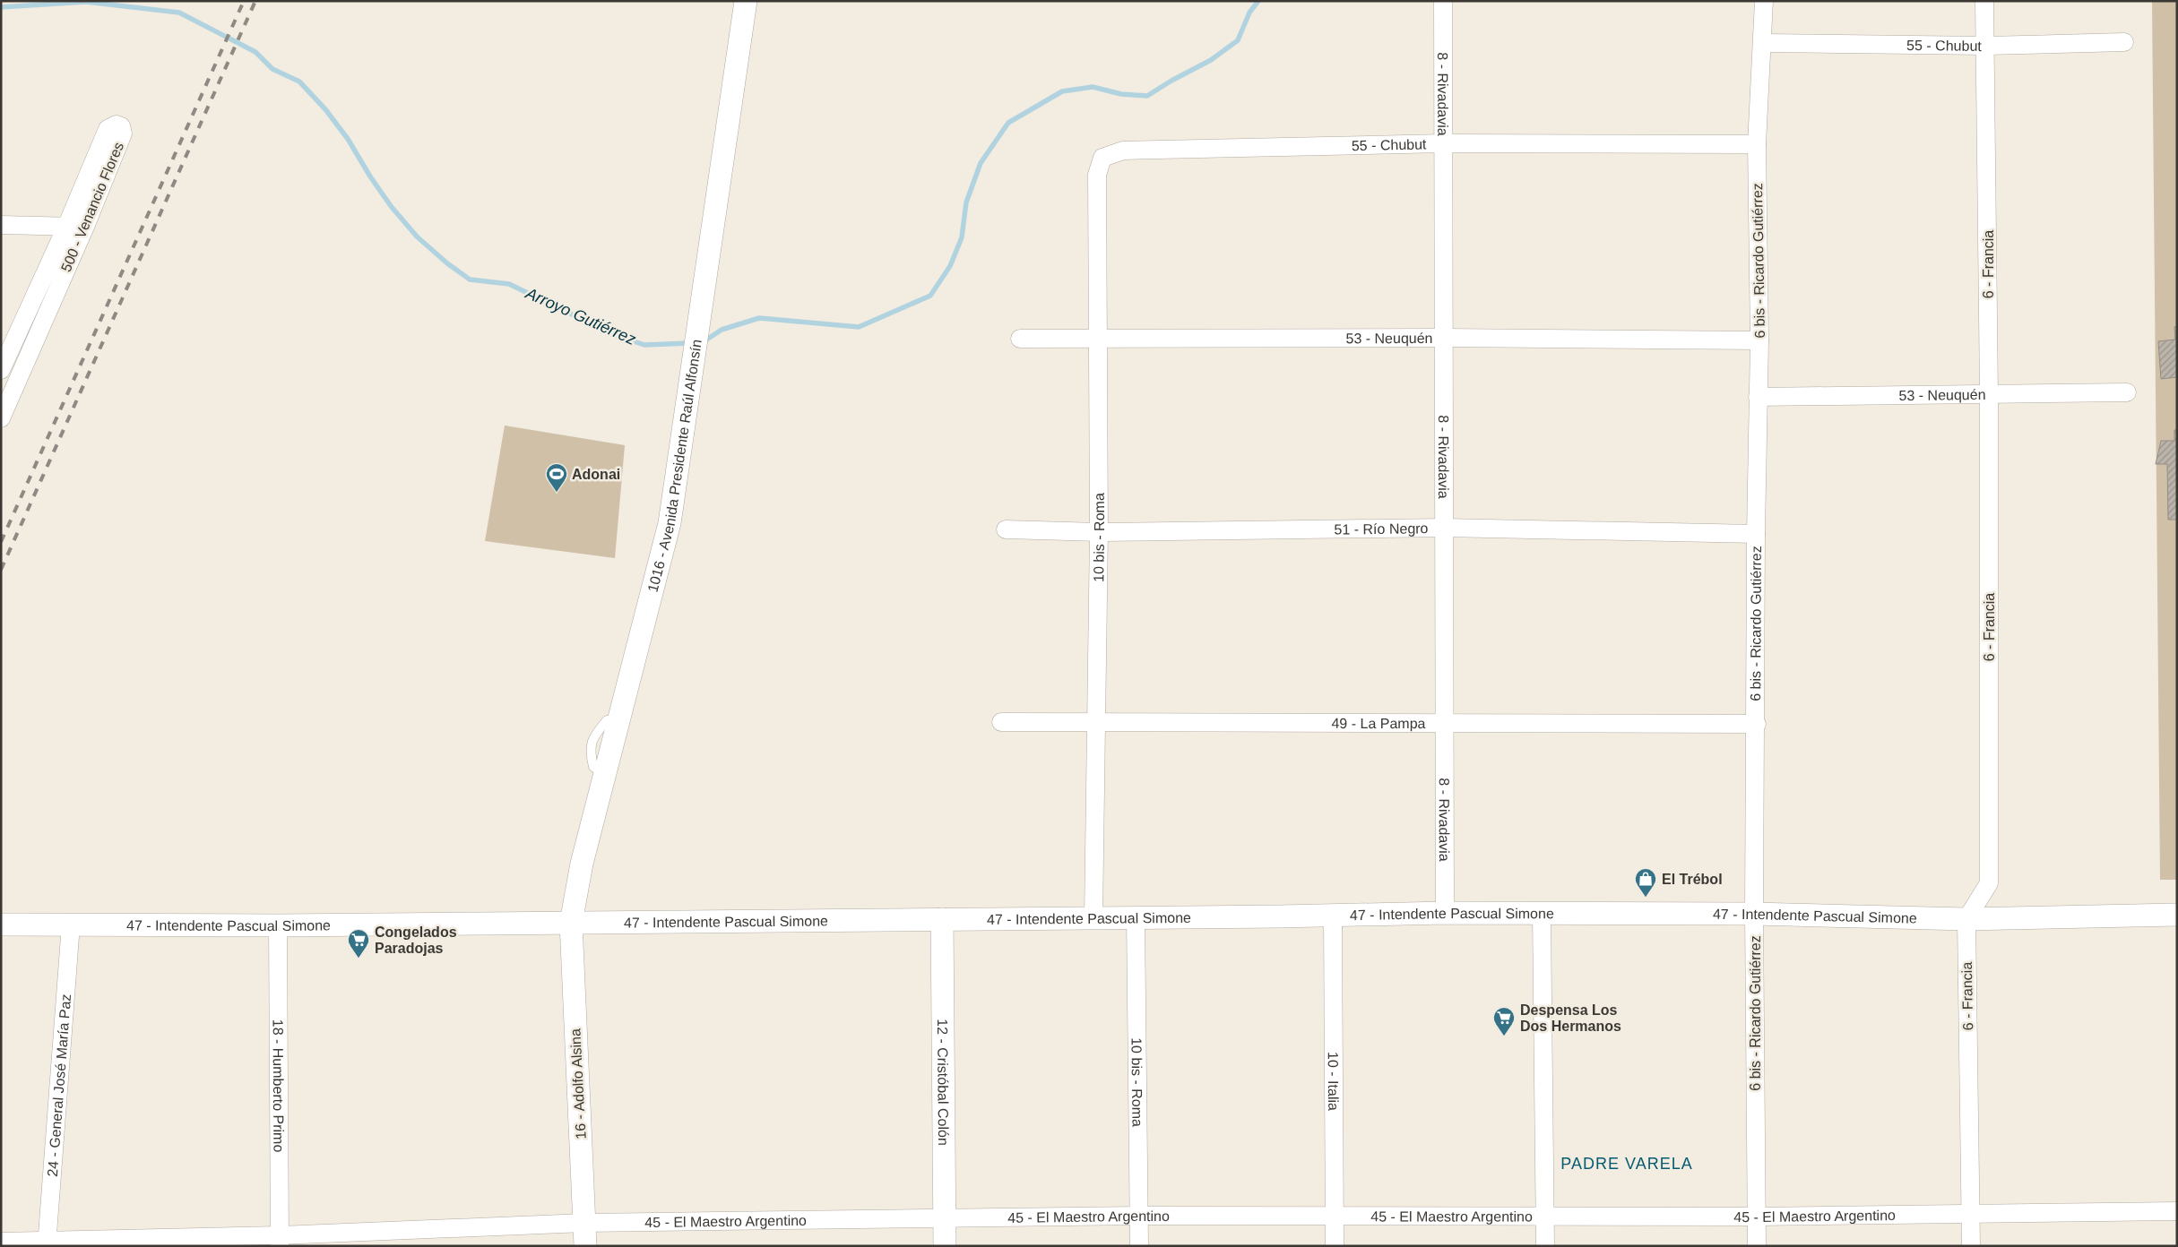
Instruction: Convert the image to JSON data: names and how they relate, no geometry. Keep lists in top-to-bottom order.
{
  "streets": {
    "street": [
      "55 - Chubut",
      "8 - Rivadavia",
      "500 - Venancio Flores",
      "6 bis - Ricardo Gutiérrez",
      "6 - Francia",
      "53 - Neuquén",
      "1016 - Avenida Presidente Raúl Alfonsín",
      "51 - Río Negro",
      "10 bis - Roma",
      "49 - La Pampa",
      "47 - Intendente Pascual Simone",
      "10 - Italia",
      "12 - Cristóbal Colón",
      "16 - Adolfo Alsina",
      "24 - General José María Paz",
      "18 - Humberto Primo",
      "45 - El Maestro Argentino"
    ]
  },
  "crossings": [
    ["55 - Chubut", "8 - Rivadavia"],
    ["55 - Chubut", "6 bis - Ricardo Gutiérrez"],
    ["55 - Chubut", "6 - Francia"],
    ["55 - Chubut", "10 bis - Roma"],
    ["8 - Rivadavia", "53 - Neuquén"],
    ["8 - Rivadavia", "51 - Río Negro"],
    ["8 - Rivadavia", "49 - La Pampa"],
    ["8 - Rivadavia", "47 - Intendente Pascual Simone"],
    ["6 bis - Ricardo Gutiérrez", "53 - Neuquén"],
    ["6 bis - Ricardo Gutiérrez", "51 - Río Negro"],
    ["6 bis - Ricardo Gutiérrez", "49 - La Pampa"],
    ["6 bis - Ricardo Gutiérrez", "47 - Intendente Pascual Simone"],
    ["6 bis - Ricardo Gutiérrez", "45 - El Maestro Argentino"],
    ["6 - Francia", "53 - Neuquén"],
    ["6 - Francia", "47 - Intendente Pascual Simone"],
    ["6 - Francia", "45 - El Maestro Argentino"],
    ["53 - Neuquén", "10 bis - Roma"],
    ["1016 - Avenida Presidente Raúl Alfonsín", "47 - Intendente Pascual Simone"],
    ["1016 - Avenida Presidente Raúl Alfonsín", "16 - Adolfo Alsina"],
    ["51 - Río Negro", "10 bis - Roma"],
    ["10 bis - Roma", "49 - La Pampa"],
    ["10 bis - Roma", "47 - Intendente Pascual Simone"],
    ["10 bis - Roma", "45 - El Maestro Argentino"],
    ["47 - Intendente Pascual Simone", "10 - Italia"],
    ["47 - Intendente Pascual Simone", "12 - Cristóbal Colón"],
    ["47 - Intendente Pascual Simone", "16 - Adolfo Alsina"],
    ["47 - Intendente Pascual Simone", "24 - General José María Paz"],
    ["47 - Intendente Pascual Simone", "18 - Humberto Primo"],
    ["10 - Italia", "45 - El Maestro Argentino"],
    ["12 - Cristóbal Colón", "45 - El Maestro Argentino"],
    ["16 - Adolfo Alsina", "45 - El Maestro Argentino"],
    ["24 - General José María Paz", "45 - El Maestro Argentino"],
    ["18 - Humberto Primo", "45 - El Maestro Argentino"]
  ],
  "districts": ["PADRE VARELA"],
  "water": ["Arroyo Gutiérrez"],
  "places": {
    "sports": ["Adonai"],
    "shop": ["El Trébol"],
    "supermarket": ["Congelados Paradojas", "Despensa Los Dos Hermanos"]
  }
}
